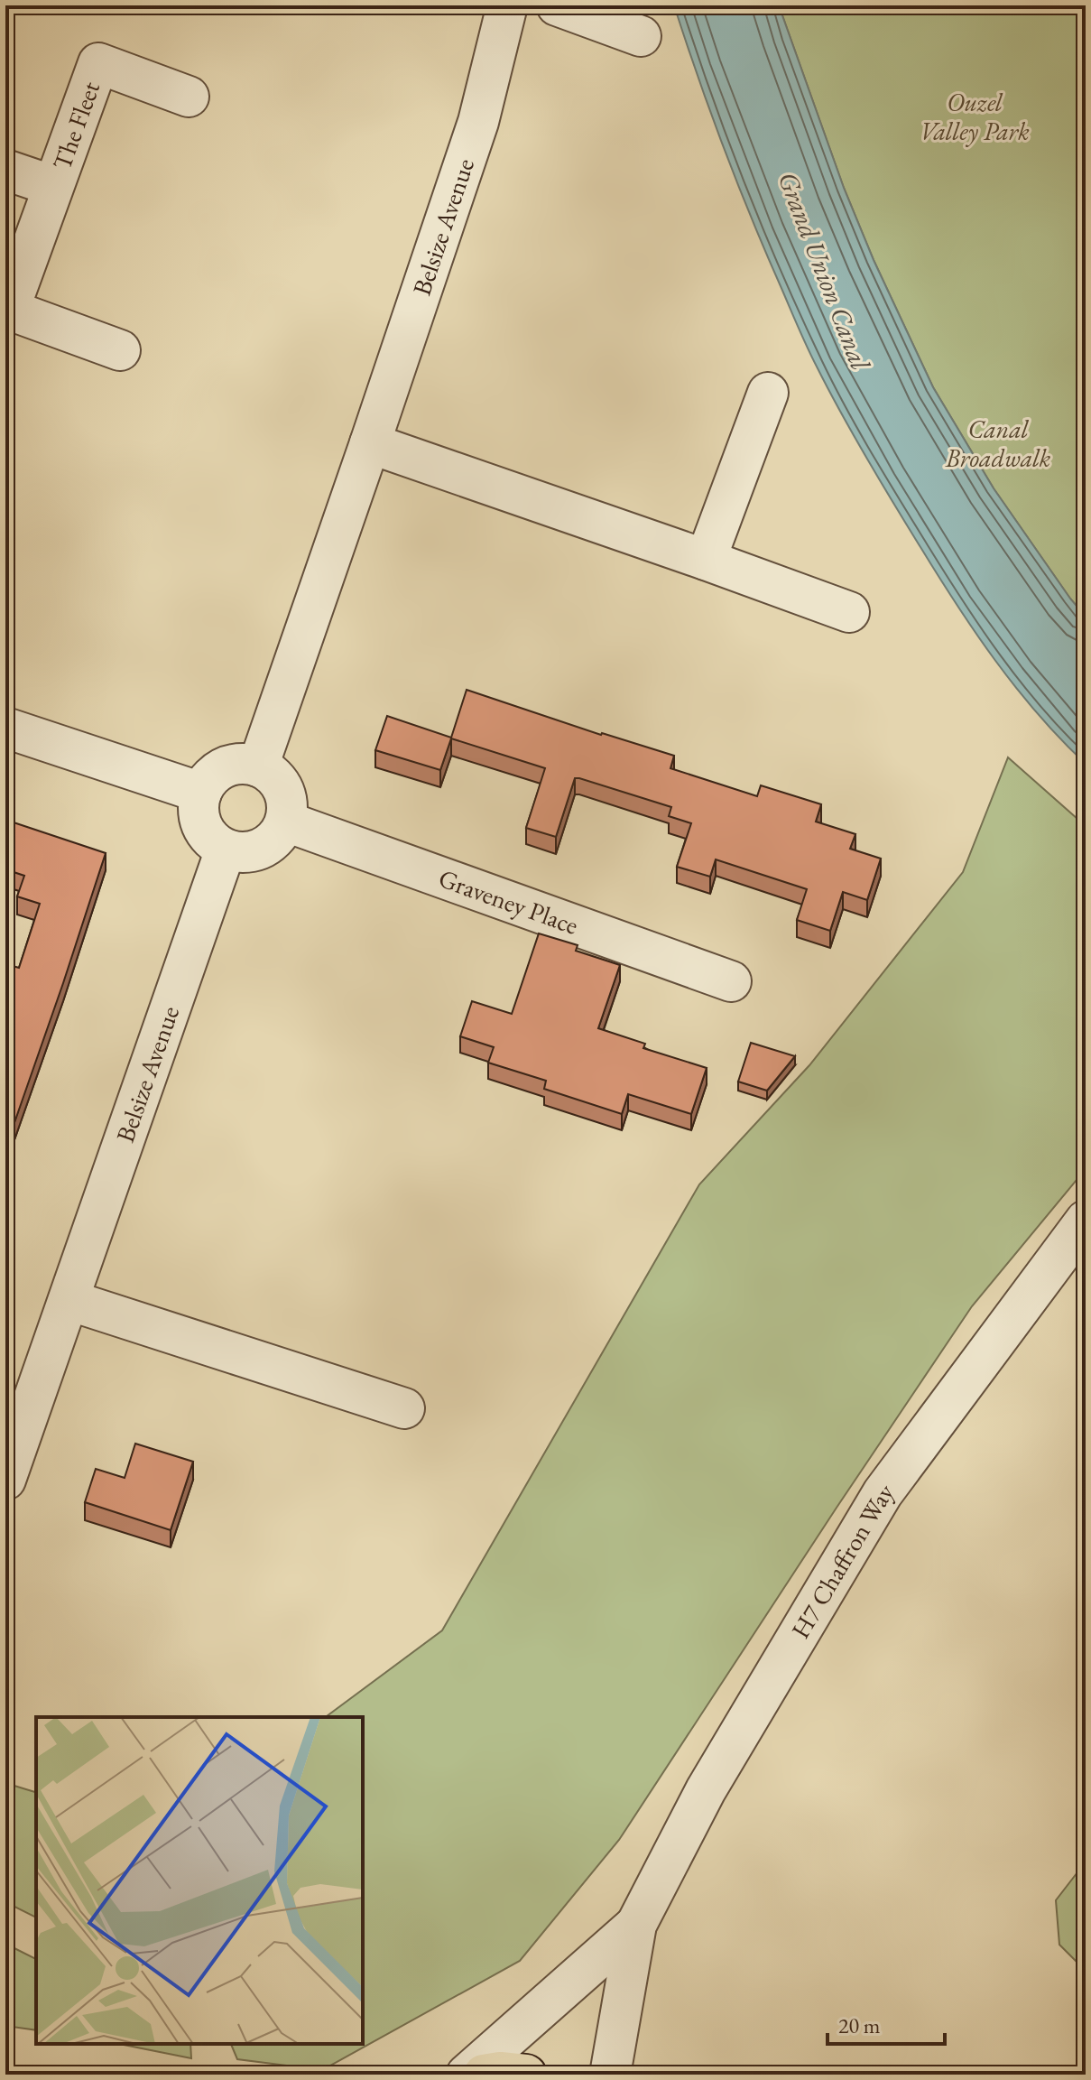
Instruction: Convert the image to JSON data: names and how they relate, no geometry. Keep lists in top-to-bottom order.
{
  "streets": {
    "street": [
      "The Fleet",
      "Belsize Avenue",
      "Graveney Place",
      "H7 Chaffron Way"
    ]
  },
  "crossings": [
    ["Belsize Avenue", "Graveney Place"]
  ],
  "water": ["Grand Union Canal"],
  "parks": ["Ouzel Valley Park", "Canal Broadwalk"],
  "scale_bar": "20 m"
}
